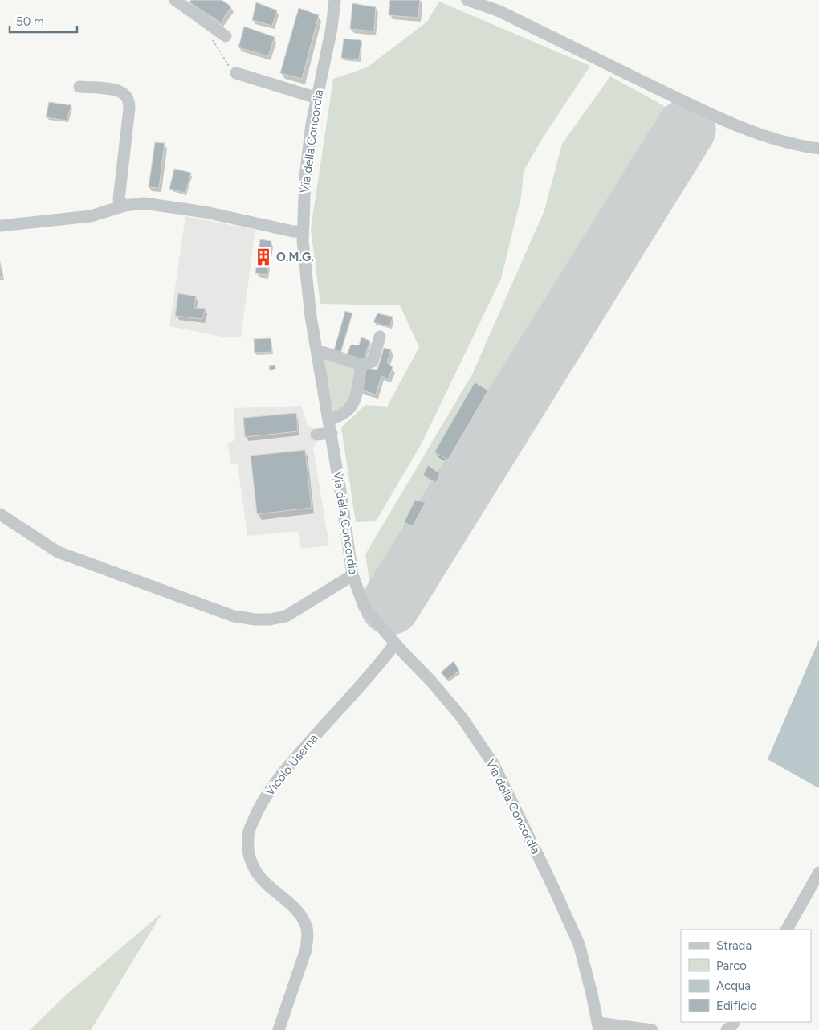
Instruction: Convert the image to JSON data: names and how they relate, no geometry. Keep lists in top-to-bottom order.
{
  "streets": {
    "street": ["Via della Concordia", "Vicolo Userna"]
  },
  "crossings": [
    ["Via della Concordia", "Vicolo Userna"]
  ],
  "places": {
    "building": ["O.M.G."]
  },
  "legend": [
    "Strada",
    "Parco",
    "Acqua",
    "Edificio"
  ],
  "scale_bar": "50 m"
}
